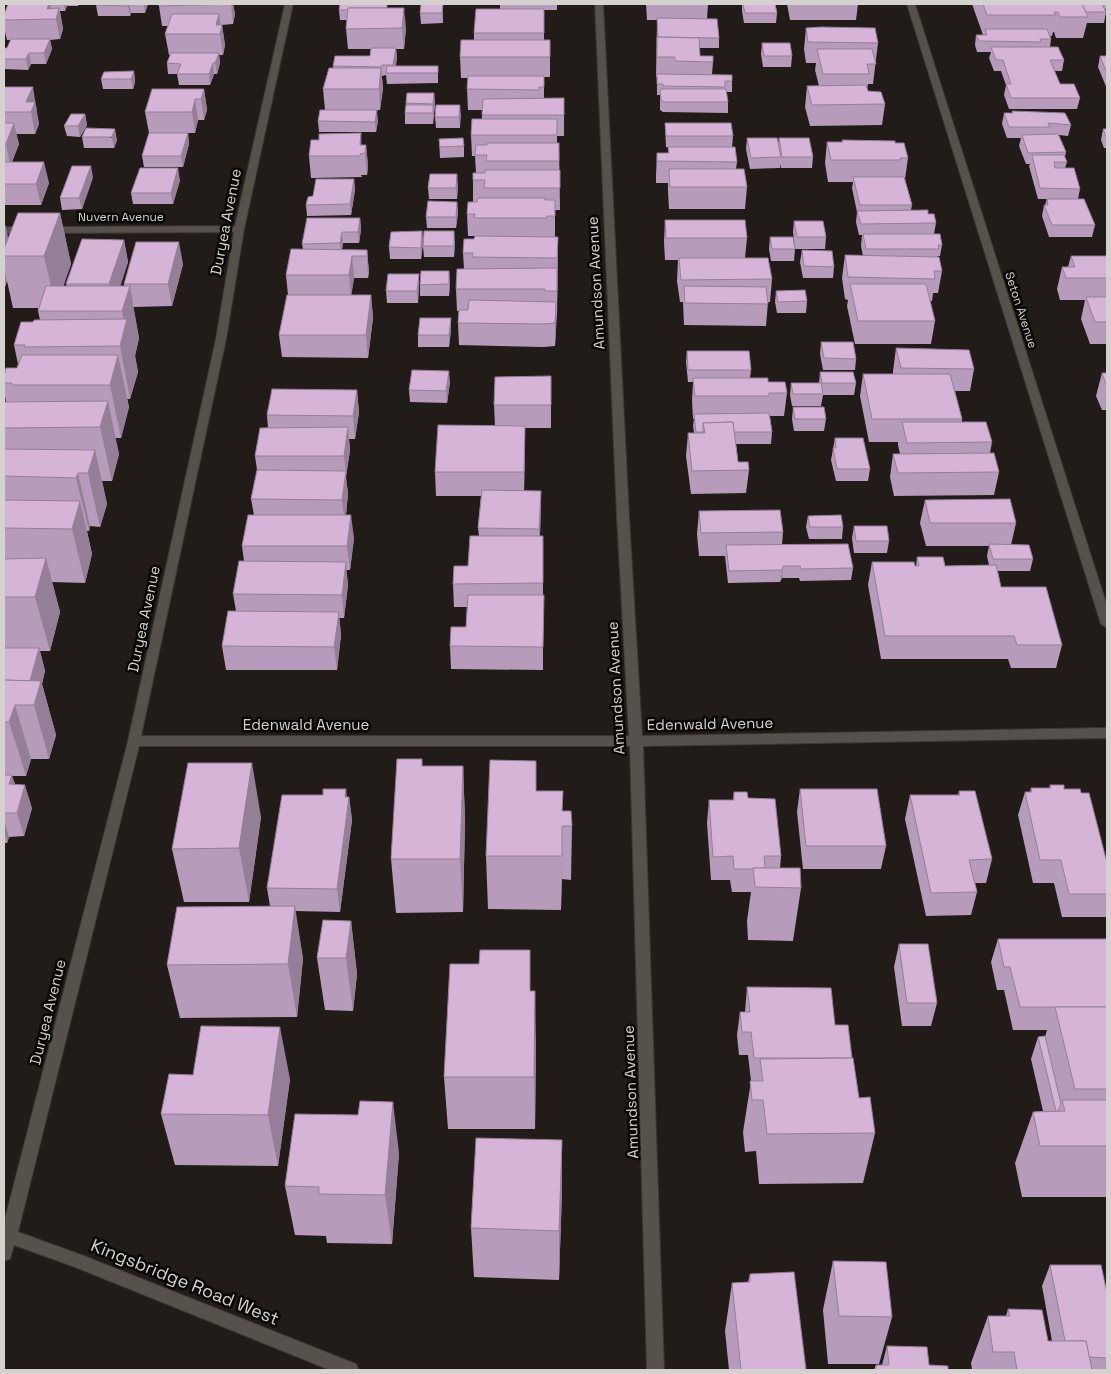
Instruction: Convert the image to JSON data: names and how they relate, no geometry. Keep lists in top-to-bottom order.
{
  "streets": {
    "street": [
      "Nuvern Avenue",
      "Duryea Avenue",
      "Amundson Avenue",
      "Seton Avenue",
      "Edenwald Avenue",
      "Kingsbridge Road West"
    ]
  },
  "crossings": [
    ["Nuvern Avenue", "Duryea Avenue"],
    ["Duryea Avenue", "Edenwald Avenue"],
    ["Duryea Avenue", "Kingsbridge Road West"],
    ["Amundson Avenue", "Edenwald Avenue"]
  ]
}
